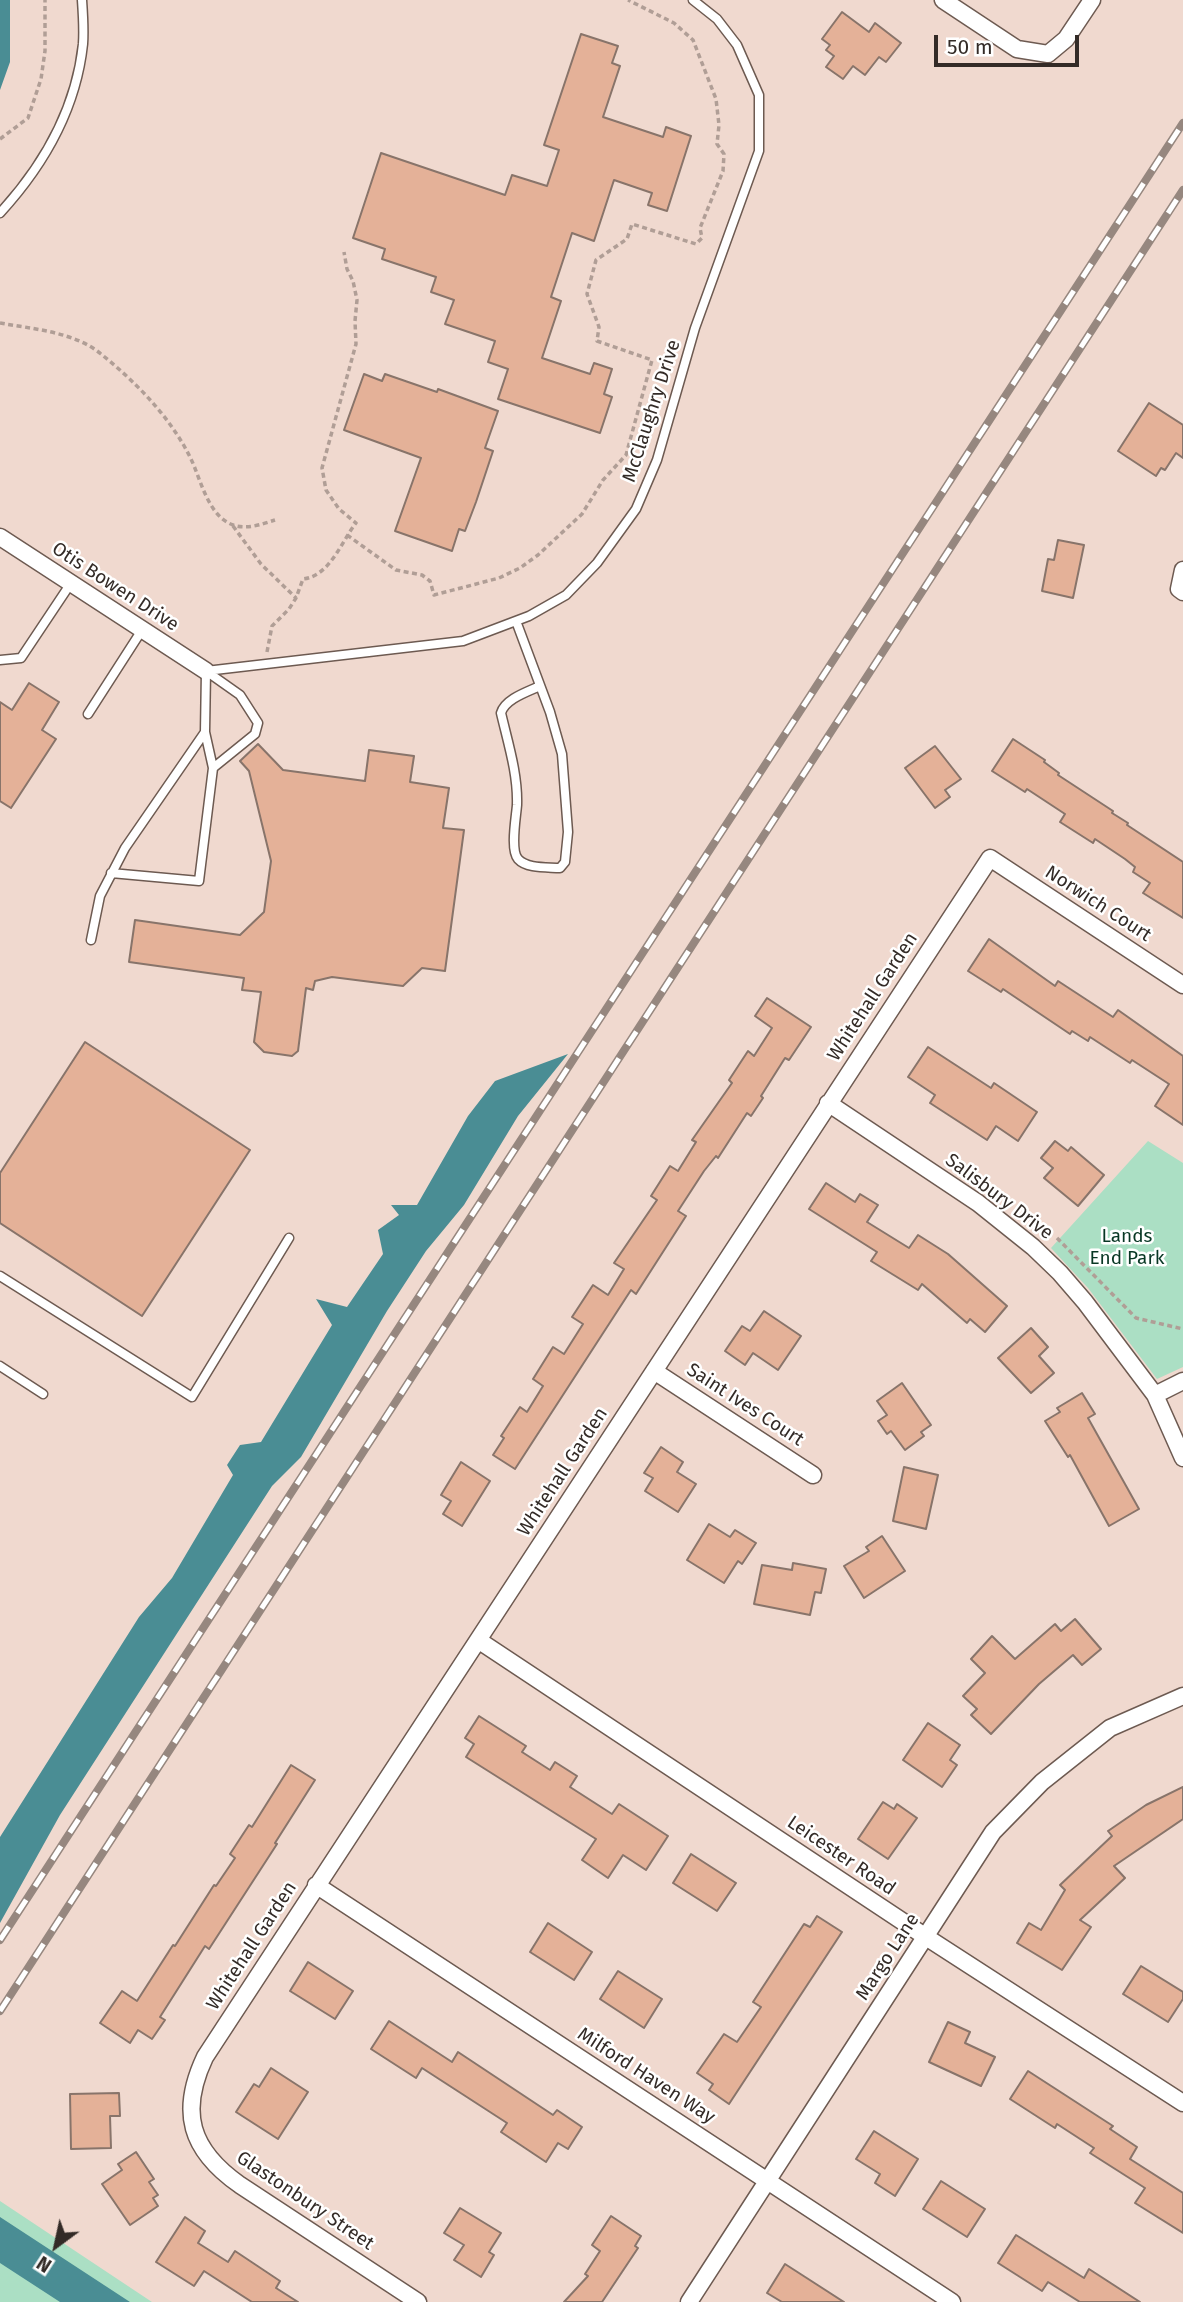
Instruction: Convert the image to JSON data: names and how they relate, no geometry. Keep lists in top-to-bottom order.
{
  "streets": {
    "street": [
      "Otis Bowen Drive",
      "Norwich Court",
      "Whitehall Garden",
      "Salisbury Drive",
      "Saint Ives Court",
      "Leicester Road",
      "Margo Lane",
      "Milford Haven Way",
      "Glastonbury Street"
    ],
    "lane": ["McClaughry Drive"]
  },
  "crossings": [
    ["McClaughry Drive", "Otis Bowen Drive"],
    ["Norwich Court", "Whitehall Garden"],
    ["Whitehall Garden", "Salisbury Drive"],
    ["Whitehall Garden", "Saint Ives Court"],
    ["Whitehall Garden", "Leicester Road"],
    ["Whitehall Garden", "Milford Haven Way"],
    ["Whitehall Garden", "Glastonbury Street"],
    ["Leicester Road", "Margo Lane"],
    ["Margo Lane", "Milford Haven Way"]
  ],
  "parks": ["Lands End Park"],
  "scale_bar": "50 m",
  "north": "bottom left"
}
